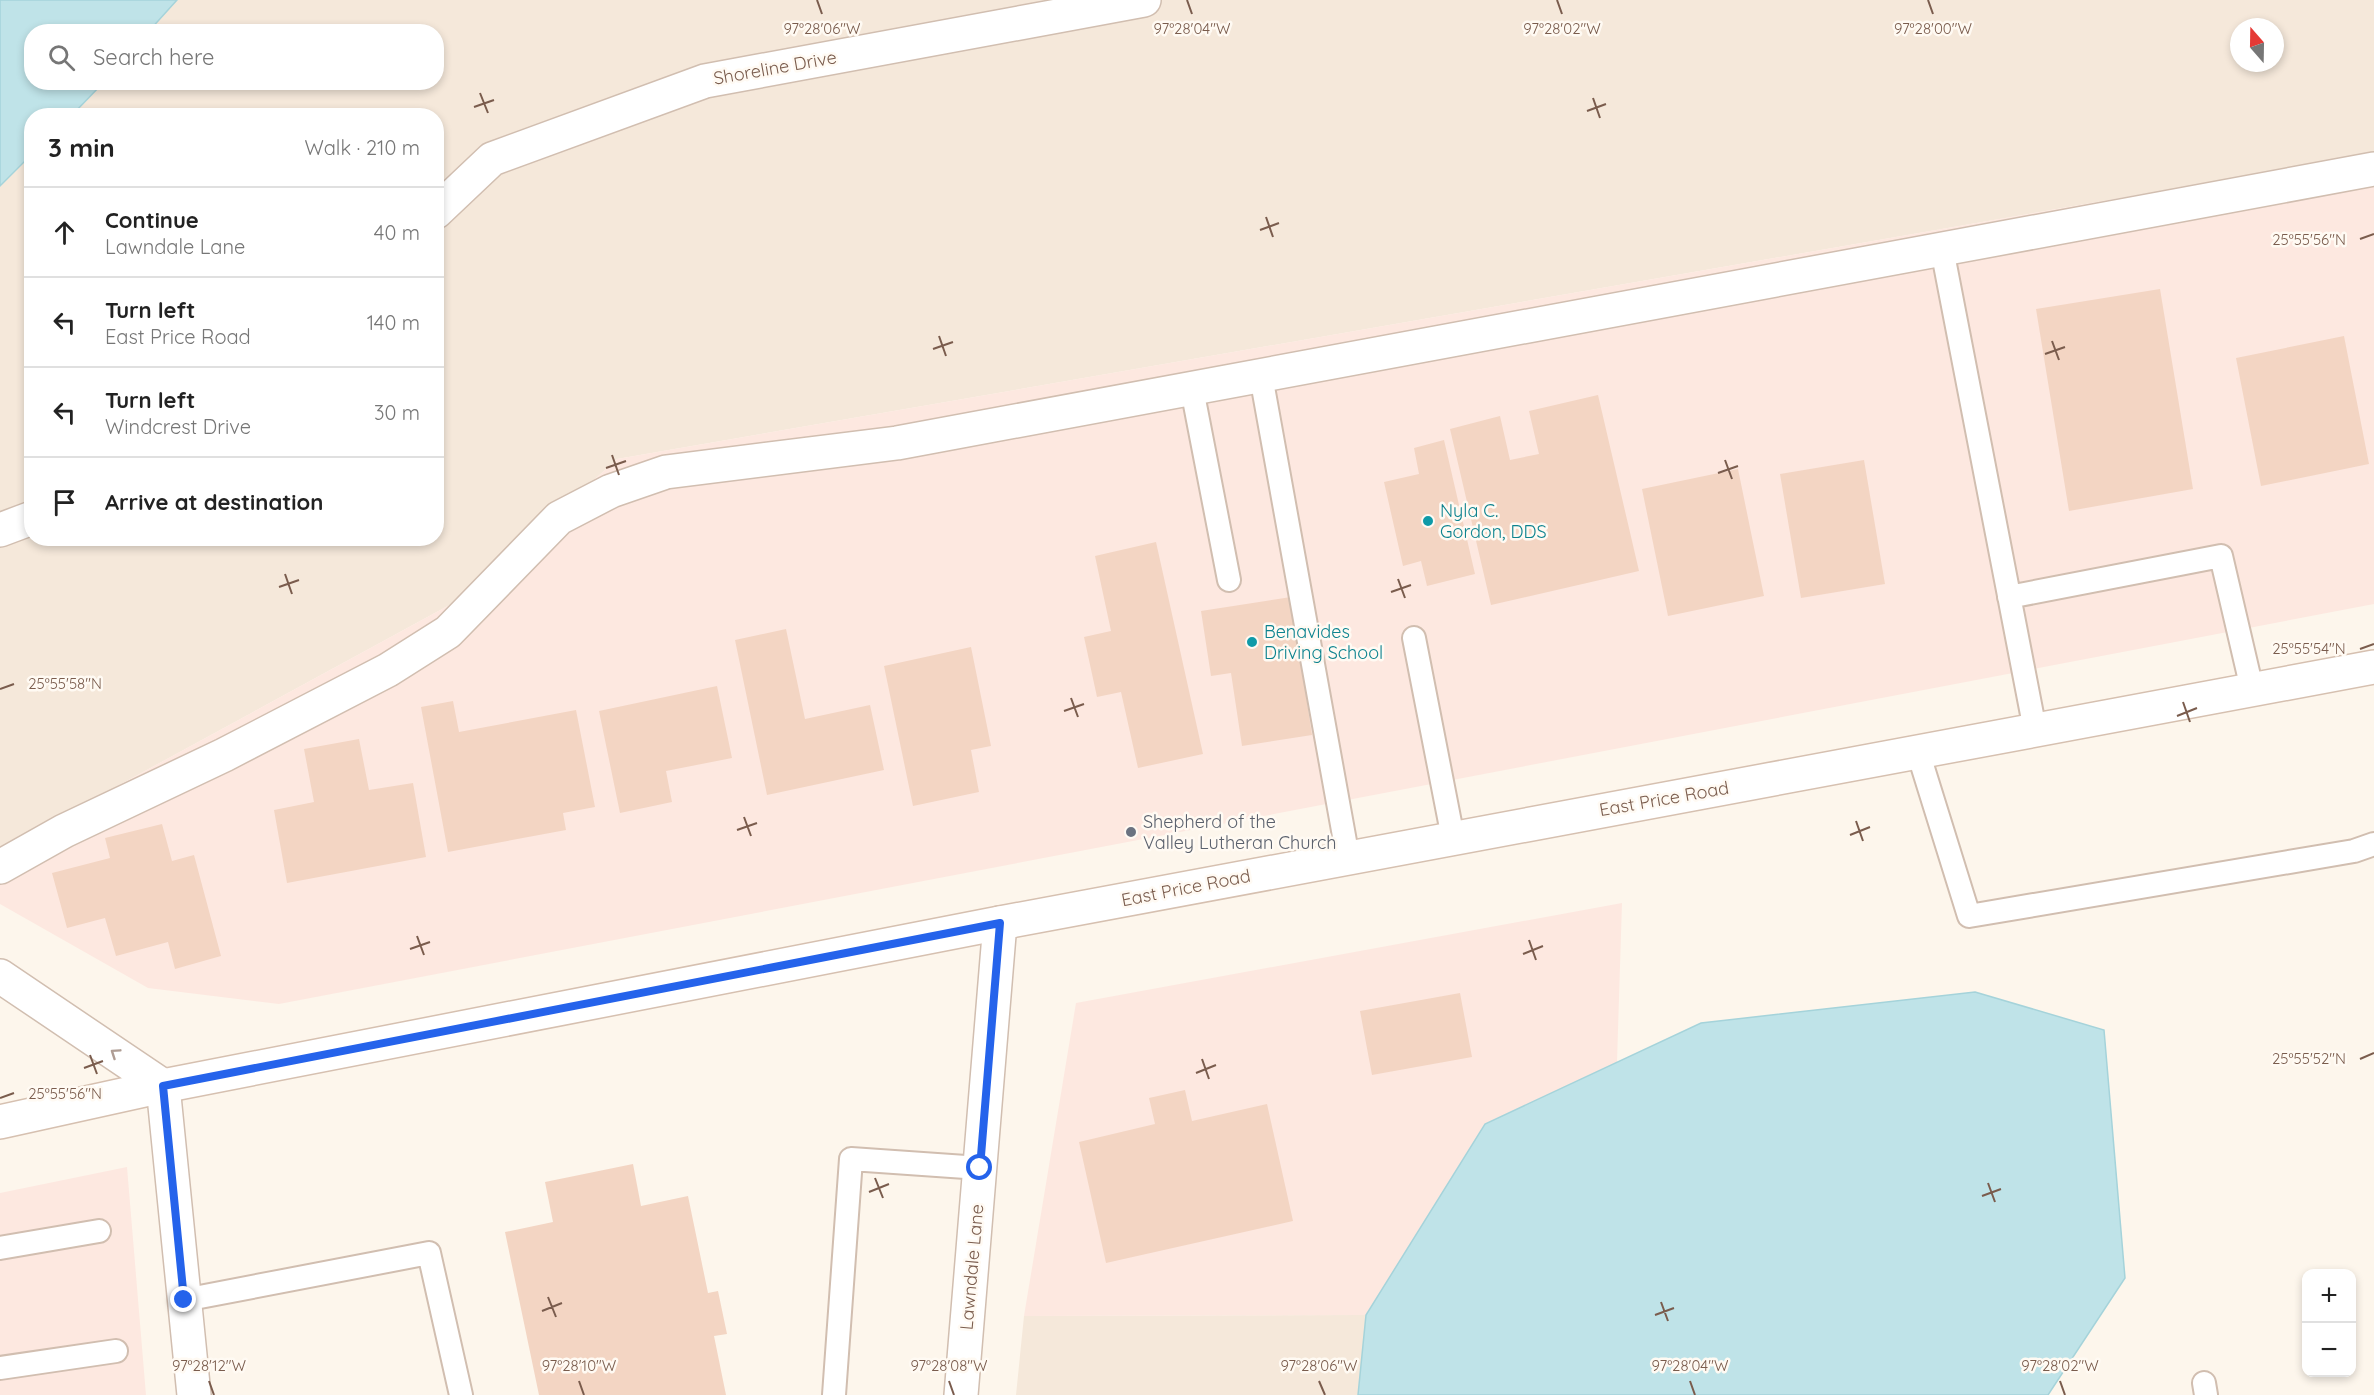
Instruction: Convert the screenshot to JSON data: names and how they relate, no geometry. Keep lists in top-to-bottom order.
{
  "streets": {
    "street": ["Shoreline Drive", "East Price Road", "Lawndale Lane"]
  },
  "crossings": [
    ["East Price Road", "Lawndale Lane"]
  ],
  "places": ["Nyla C. Gordon, DDS", "Benavides Driving School", "Shepherd of the Valley Lutheran Church"],
  "north": "top",
  "page": {
    "search": "Search here",
    "heading": ["3 min", "Walk · 210 m"],
    "list": [
      ["Continue", "Lawndale Lane", "40 m"],
      ["Turn left", "East Price Road", "140 m"],
      ["Turn left", "Windcrest Drive", "30 m"],
      "Arrive at destination"
    ],
    "map_buttons": ["+", "−"]
  },
  "coordinates": [
    "97°28'04\"W",
    "97°28'06\"W",
    "97°28'02\"W",
    "97°28'00\"W",
    "25°55'56\"N",
    "25°55'54\"N",
    "25°55'58\"N",
    "25°55'52\"N",
    "97°28'12\"W",
    "97°28'10\"W",
    "97°28'08\"W"
  ]
}
